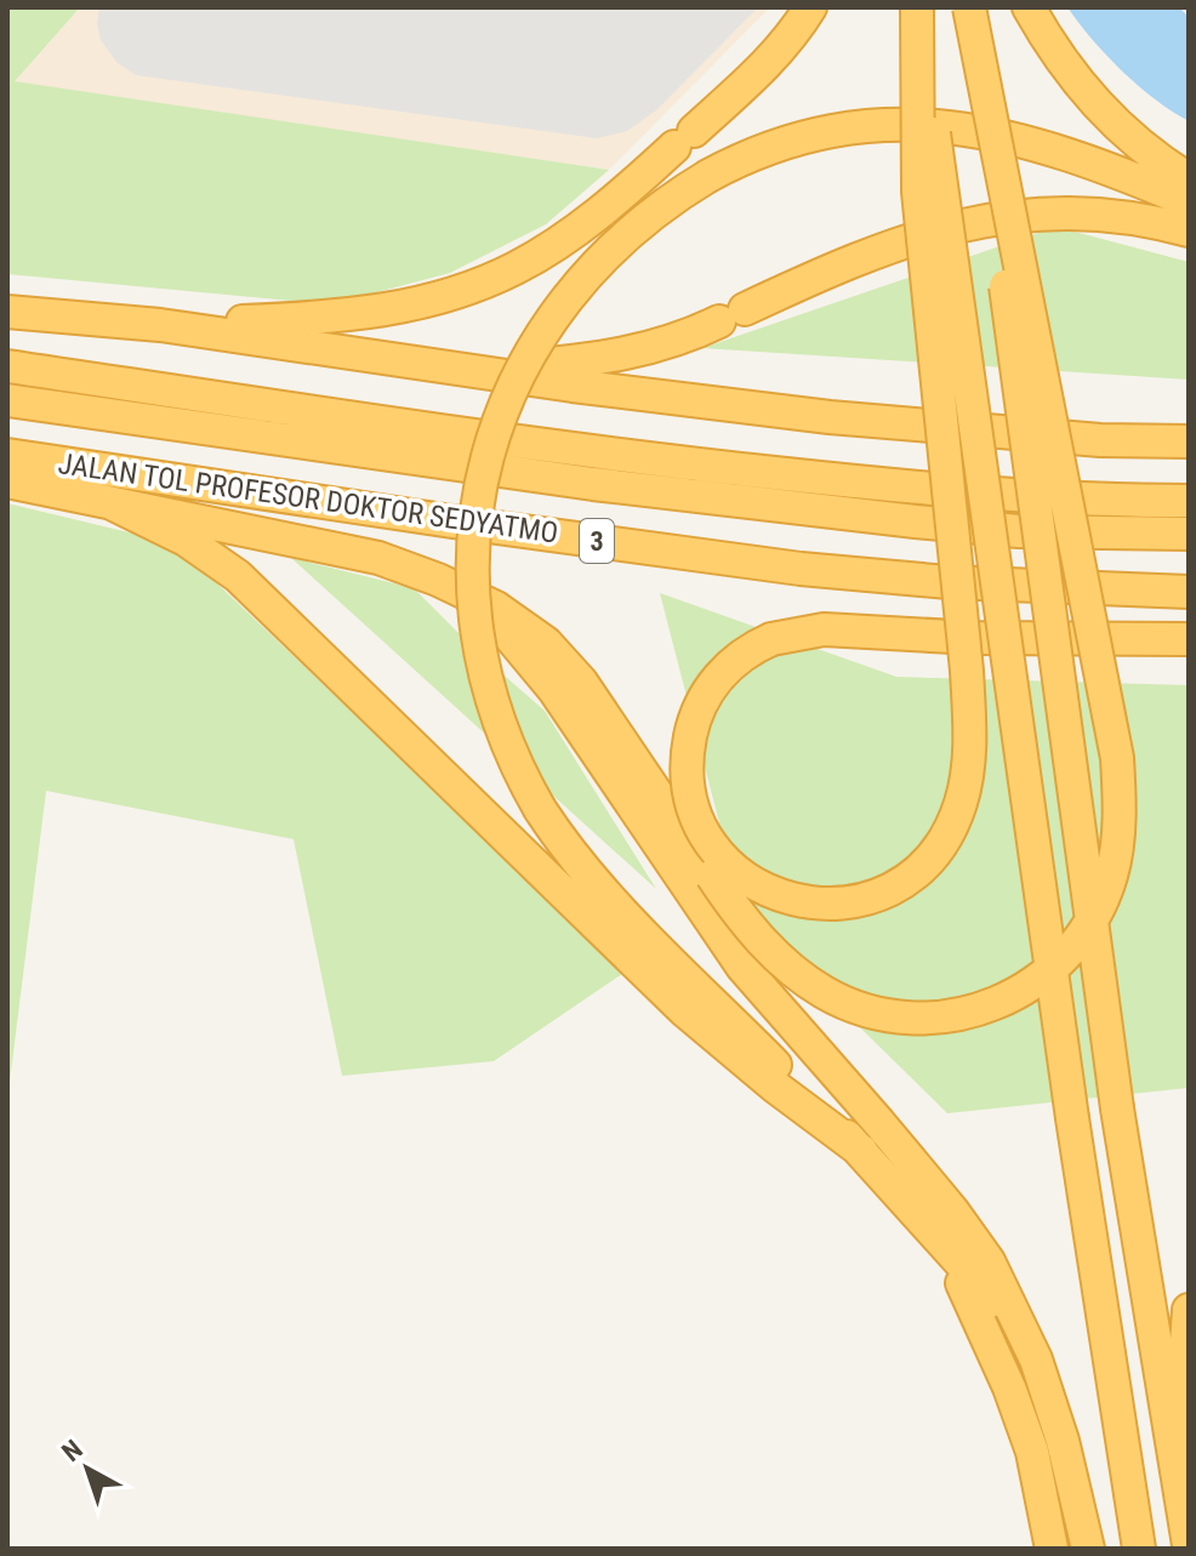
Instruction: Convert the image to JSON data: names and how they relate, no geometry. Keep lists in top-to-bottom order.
{
  "streets": {
    "highway": ["JALAN TOL PROFESOR DOKTOR SEDYATMO", "3"]
  },
  "north": "top left"
}
